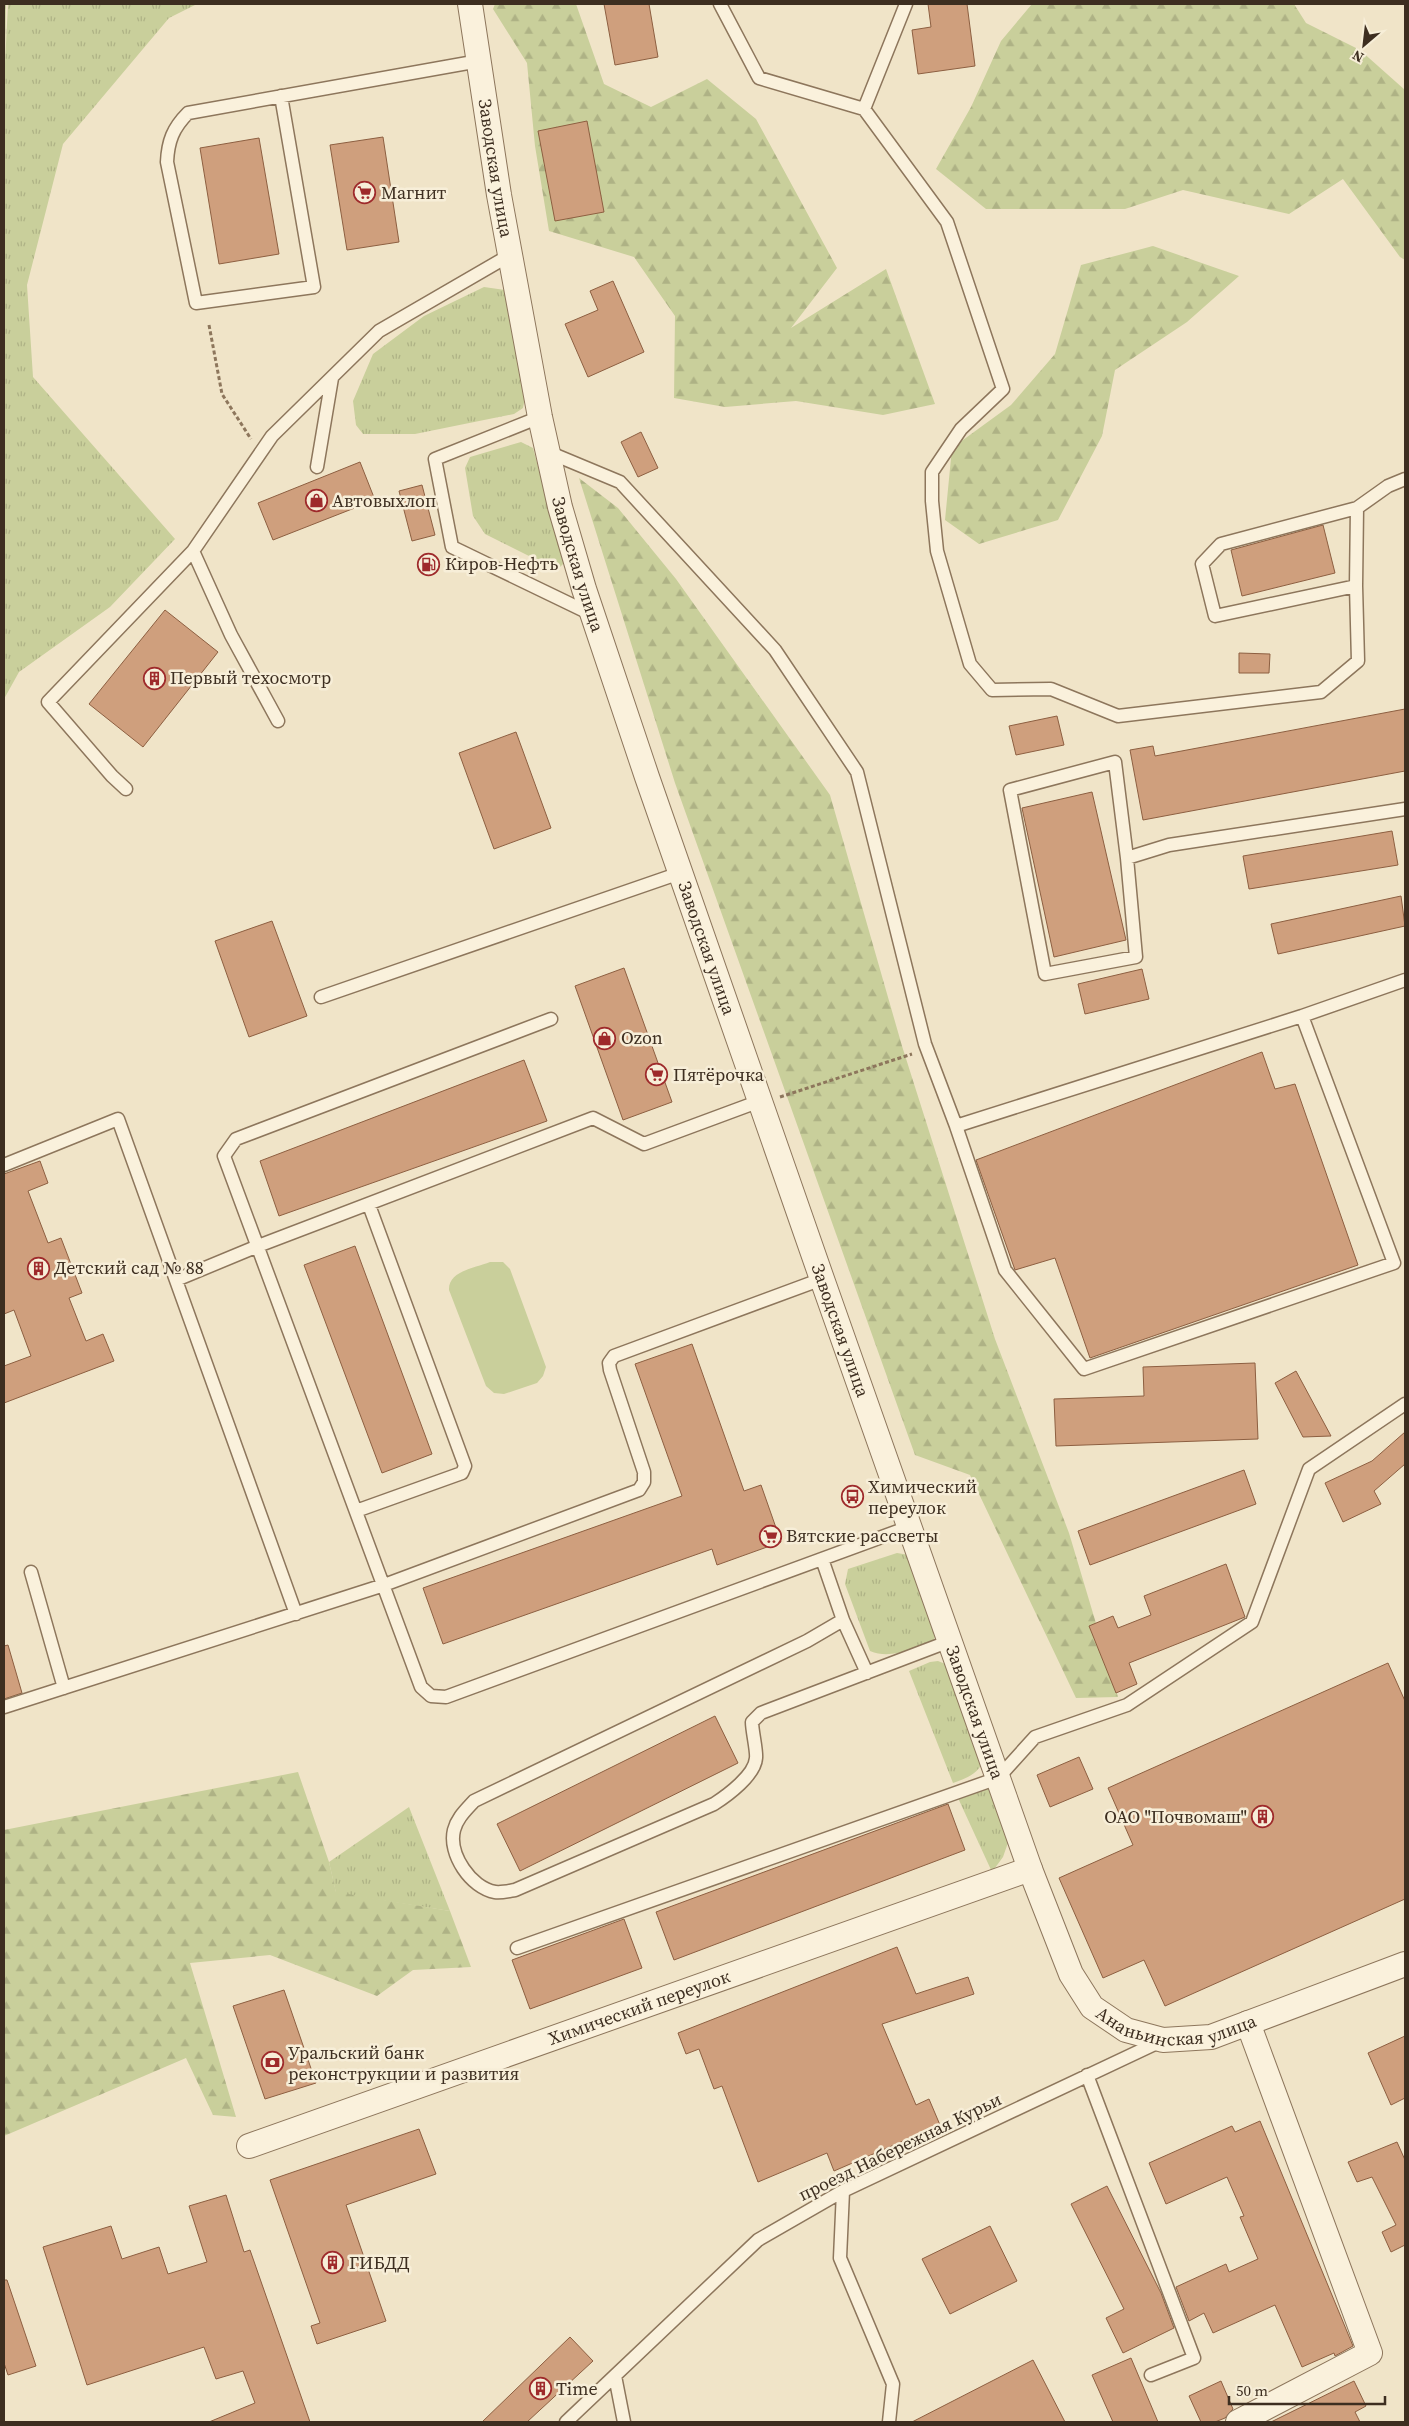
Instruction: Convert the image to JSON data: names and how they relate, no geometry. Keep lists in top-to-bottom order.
{
  "streets": {
    "street": ["Заводская улица", "Химический переулок", "Ананьинская улица"],
    "lane": ["проезд Набережная Курьи"]
  },
  "crossings": [
    ["Заводская улица", "Химический переулок"],
    ["Заводская улица", "Ананьинская улица"],
    ["Химический переулок", "Ананьинская улица"],
    ["Ананьинская улица", "проезд Набережная Курьи"]
  ],
  "places": {
    "supermarket": ["Магнит", "Пятёрочка", "Вятские рассветы"],
    "shop": ["Автовыхлоп", "Ozon"],
    "fuel station": ["Киров-Нефть"],
    "building": [
      "Первый техосмотр",
      "Детский сад № 88",
      "ОАО \"Почвомаш\"",
      "ГИБДД",
      "Time"
    ],
    "bus stop": ["Химический переулок"],
    "bank": ["Уральский банк реконструкции и развития"]
  },
  "scale_bar": "50 m",
  "north": "bottom left"
}
